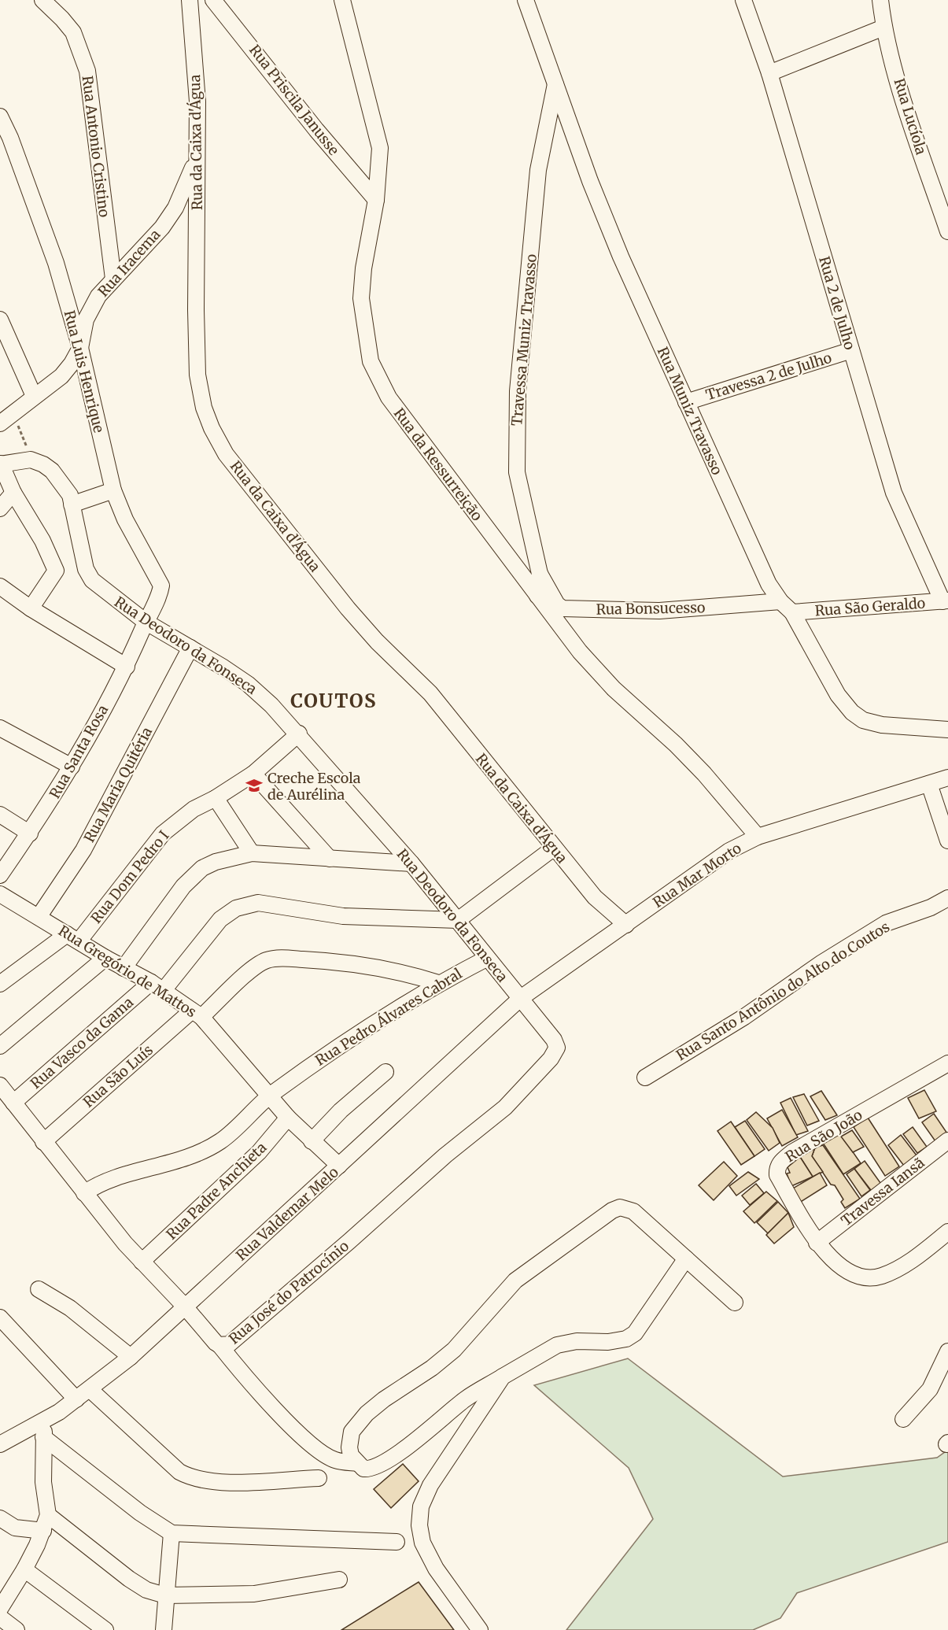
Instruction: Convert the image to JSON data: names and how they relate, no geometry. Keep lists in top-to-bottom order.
{
  "streets": {
    "street": [
      "Rua Priscila Janusse",
      "Rua Lucíola",
      "Rua da Caixa d'Água",
      "Rua Antonio Cristino",
      "Rua Iracema",
      "Rua 2 de Julho",
      "Travessa Muniz Travasso",
      "Rua Luis Henrique",
      "Travessa 2 de Julho",
      "Rua Muniz Travasso",
      "Rua da Ressurreição",
      "Rua São Geraldo",
      "Rua Bonsucesso",
      "Rua Deodoro da Fonseca",
      "Rua Santa Rosa",
      "Rua Maria Quitéria",
      "Rua Mar Morto",
      "Rua Dom Pedro I",
      "Rua Gregório de Mattos",
      "Rua Santo Antônio do Alto do Coutos",
      "Rua Pedro Álvares Cabral",
      "Rua Vasco da Gama",
      "Rua São Luís",
      "Rua São João",
      "Rua Padre Anchieta",
      "Travessa Iansã",
      "Rua Valdemar Melo",
      "Rua José do Patrocínio"
    ]
  },
  "crossings": [
    ["Rua Priscila Janusse", "Rua da Ressurreição"],
    ["Rua da Caixa d'Água", "Rua Iracema"],
    ["Rua da Caixa d'Água", "Rua Mar Morto"],
    ["Rua Antonio Cristino", "Rua Iracema"],
    ["Rua Iracema", "Rua Luis Henrique"],
    ["Rua 2 de Julho", "Travessa 2 de Julho"],
    ["Rua 2 de Julho", "Rua São Geraldo"],
    ["Travessa Muniz Travasso", "Rua Muniz Travasso"],
    ["Travessa Muniz Travasso", "Rua da Ressurreição"],
    ["Travessa Muniz Travasso", "Rua Bonsucesso"],
    ["Rua Luis Henrique", "Rua Deodoro da Fonseca"],
    ["Rua Luis Henrique", "Rua Santa Rosa"],
    ["Travessa 2 de Julho", "Rua Muniz Travasso"],
    ["Rua Muniz Travasso", "Rua São Geraldo"],
    ["Rua Muniz Travasso", "Rua Bonsucesso"],
    ["Rua da Ressurreição", "Rua Mar Morto"],
    ["Rua Deodoro da Fonseca", "Rua Santa Rosa"],
    ["Rua Deodoro da Fonseca", "Rua Maria Quitéria"],
    ["Rua Deodoro da Fonseca", "Rua Mar Morto"],
    ["Rua Deodoro da Fonseca", "Rua Dom Pedro I"],
    ["Rua Deodoro da Fonseca", "Rua Pedro Álvares Cabral"],
    ["Rua Deodoro da Fonseca", "Rua Vasco da Gama"],
    ["Rua Deodoro da Fonseca", "Rua Valdemar Melo"],
    ["Rua Deodoro da Fonseca", "Rua José do Patrocínio"],
    ["Rua Maria Quitéria", "Rua Gregório de Mattos"],
    ["Rua Mar Morto", "Rua Valdemar Melo"],
    ["Rua Dom Pedro I", "Rua Gregório de Mattos"],
    ["Rua Gregório de Mattos", "Rua Pedro Álvares Cabral"],
    ["Rua Gregório de Mattos", "Rua Vasco da Gama"],
    ["Rua Gregório de Mattos", "Rua São Luís"],
    ["Rua Gregório de Mattos", "Rua Padre Anchieta"],
    ["Rua Gregório de Mattos", "Rua Valdemar Melo"],
    ["Rua Pedro Álvares Cabral", "Rua São Luís"],
    ["Rua Pedro Álvares Cabral", "Rua José do Patrocínio"],
    ["Rua Vasco da Gama", "Rua José do Patrocínio"],
    ["Rua São Luís", "Rua José do Patrocínio"],
    ["Rua São João", "Travessa Iansã"],
    ["Rua Padre Anchieta", "Rua José do Patrocínio"],
    ["Rua Valdemar Melo", "Rua José do Patrocínio"]
  ],
  "districts": ["COUTOS"],
  "places": {
    "school or university": ["Creche Escola de Aurélina"]
  }
}
